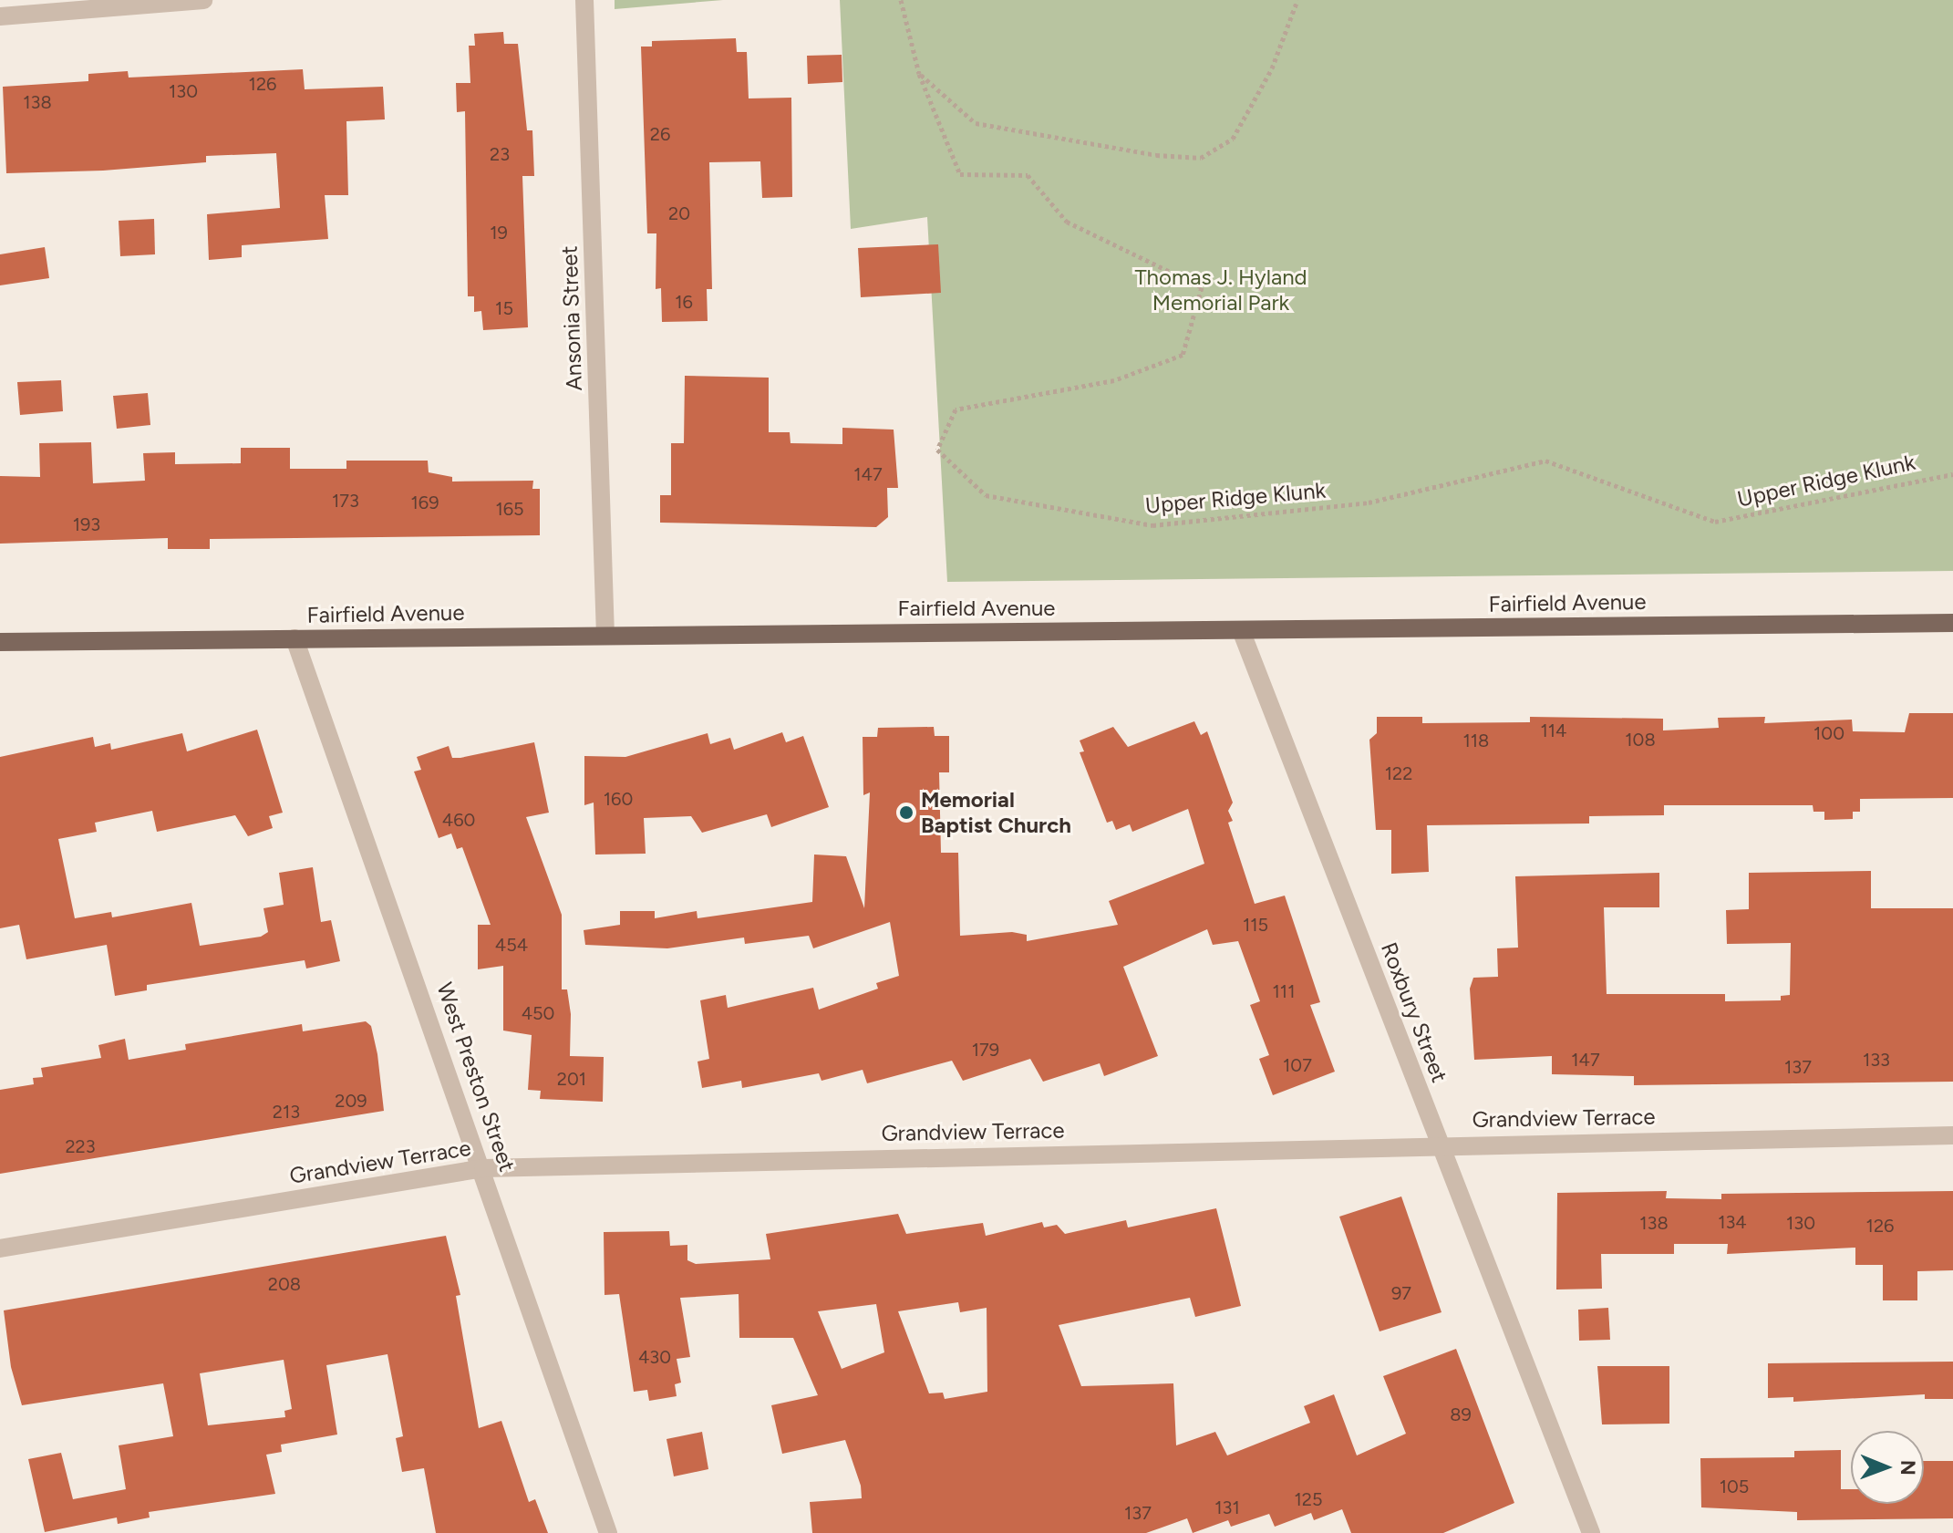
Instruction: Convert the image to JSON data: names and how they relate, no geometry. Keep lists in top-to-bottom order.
{
  "streets": {
    "main road": ["Fairfield Avenue"],
    "street": [
      "Ansonia Street",
      "Roxbury Street",
      "West Preston Street",
      "Grandview Terrace"
    ],
    "path": ["Upper Ridge Klunk"]
  },
  "crossings": [
    ["Ansonia Street", "Fairfield Avenue"],
    ["Fairfield Avenue", "Roxbury Street"],
    ["Fairfield Avenue", "West Preston Street"],
    ["Roxbury Street", "Grandview Terrace"],
    ["West Preston Street", "Grandview Terrace"]
  ],
  "parks": ["Thomas J. Hyland Memorial Park"],
  "places": ["Memorial Baptist Church"],
  "house_numbers": [
    "126",
    "130",
    "138",
    "26",
    "23",
    "20",
    "19",
    "16",
    "15",
    "147",
    "173",
    "169",
    "165",
    "193",
    "114",
    "100",
    "108",
    "118",
    "122",
    "160",
    "460",
    "115",
    "454",
    "111",
    "450",
    "179",
    "147",
    "133",
    "107",
    "137",
    "201",
    "209",
    "213",
    "223",
    "134",
    "138",
    "130",
    "126",
    "208",
    "97",
    "430",
    "89",
    "105",
    "125",
    "131",
    "137"
  ],
  "north": "right"
}
